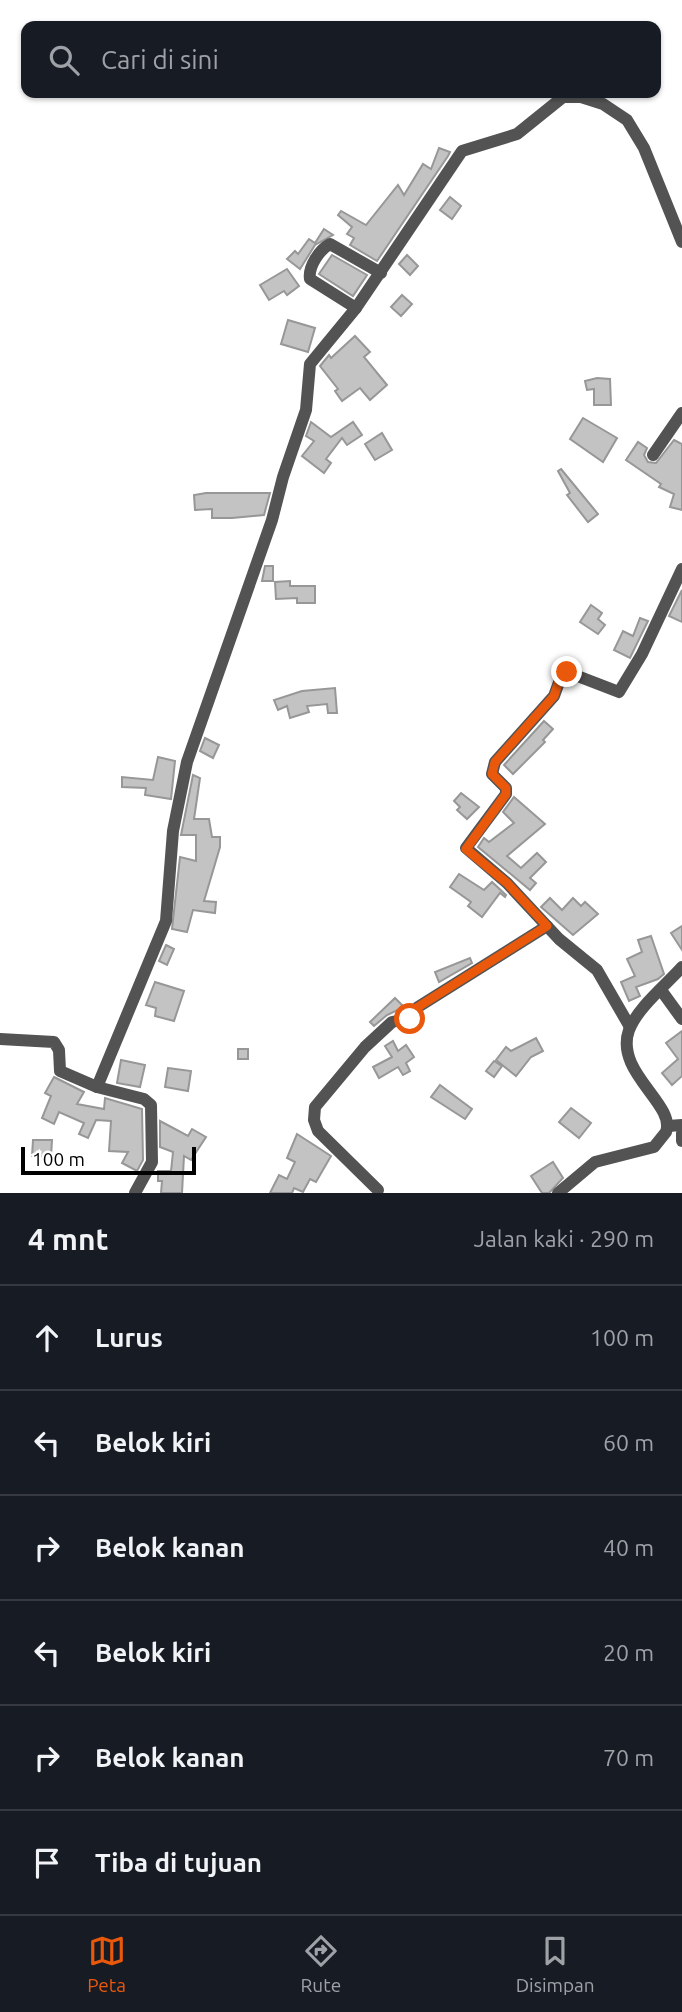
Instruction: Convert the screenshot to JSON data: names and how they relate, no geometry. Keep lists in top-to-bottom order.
{
  "scale_bar": "100 m",
  "page": {
    "search": "Cari di sini",
    "scale": "100 m",
    "heading": ["4 mnt", "Jalan kaki · 290 m"],
    "list": [
      ["Lurus", "100 m"],
      ["Belok kiri", "60 m"],
      ["Belok kanan", "40 m"],
      ["Belok kiri", "20 m"],
      ["Belok kanan", "70 m"],
      "Tiba di tujuan"
    ],
    "nav": ["Peta", "Rute", "Disimpan"]
  }
}
